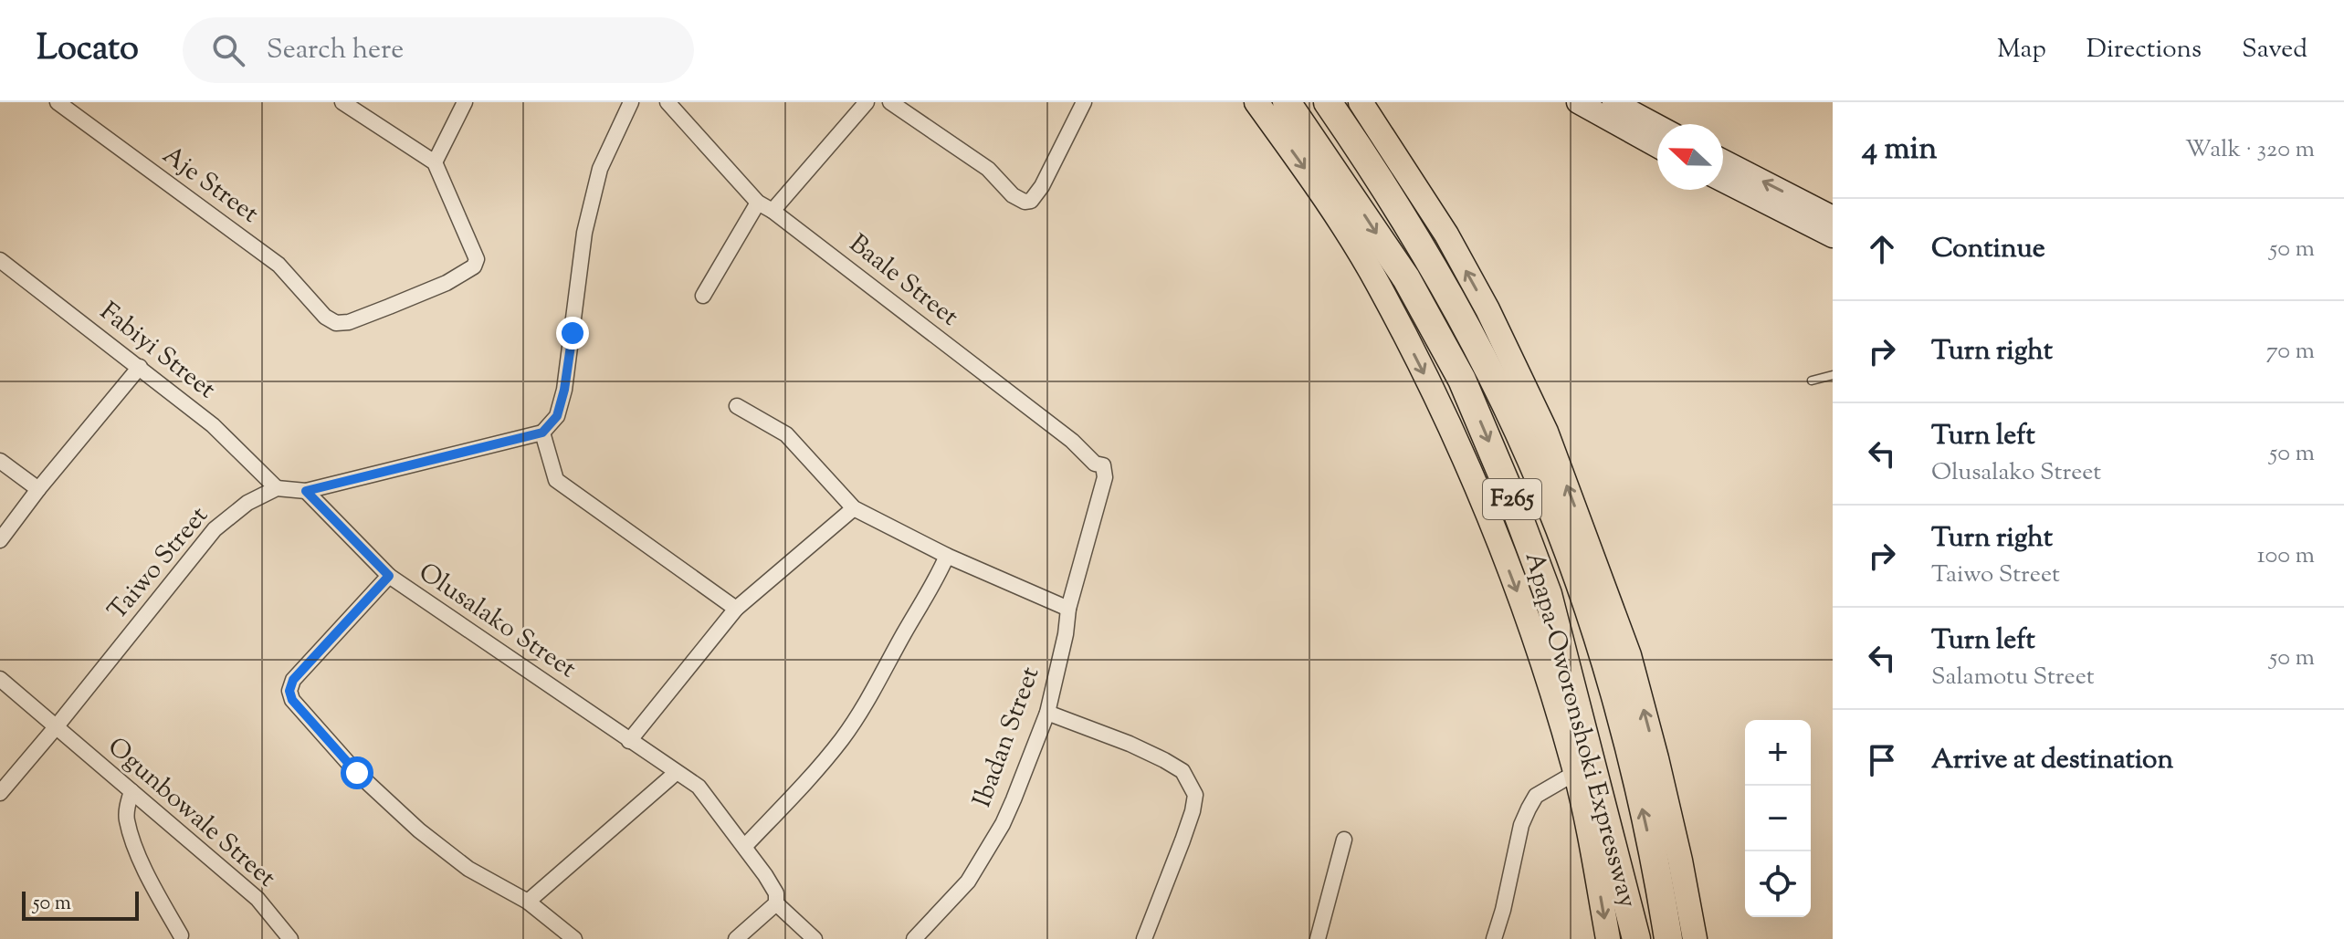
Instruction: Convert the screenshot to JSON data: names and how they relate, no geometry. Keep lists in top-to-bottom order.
{
  "streets": {
    "highway": ["F265", "Apapa-Oworonshoki Expressway"],
    "street": [
      "Aje Street",
      "Baale Street",
      "Fabiyi Street",
      "Taiwo Street",
      "Olusalako Street",
      "Ibadan Street",
      "Ogunbowale Street"
    ]
  },
  "crossings": [
    ["Baale Street", "Ibadan Street"],
    ["Fabiyi Street", "Taiwo Street"],
    ["Taiwo Street", "Ogunbowale Street"]
  ],
  "scale_bar": "50 m",
  "north": "left",
  "page": {
    "header": "Locato",
    "search": "Search here",
    "nav": ["Map", "Directions", "Saved"],
    "heading": ["4 min", "Walk · 320 m"],
    "list": [
      ["Continue", "50 m"],
      ["Turn right", "70 m"],
      ["Turn left", "Olusalako Street", "50 m"],
      ["Turn right", "Taiwo Street", "100 m"],
      ["Turn left", "Salamotu Street", "50 m"],
      "Arrive at destination"
    ],
    "map_buttons": ["+", "−"],
    "scale": "50 m"
  }
}
